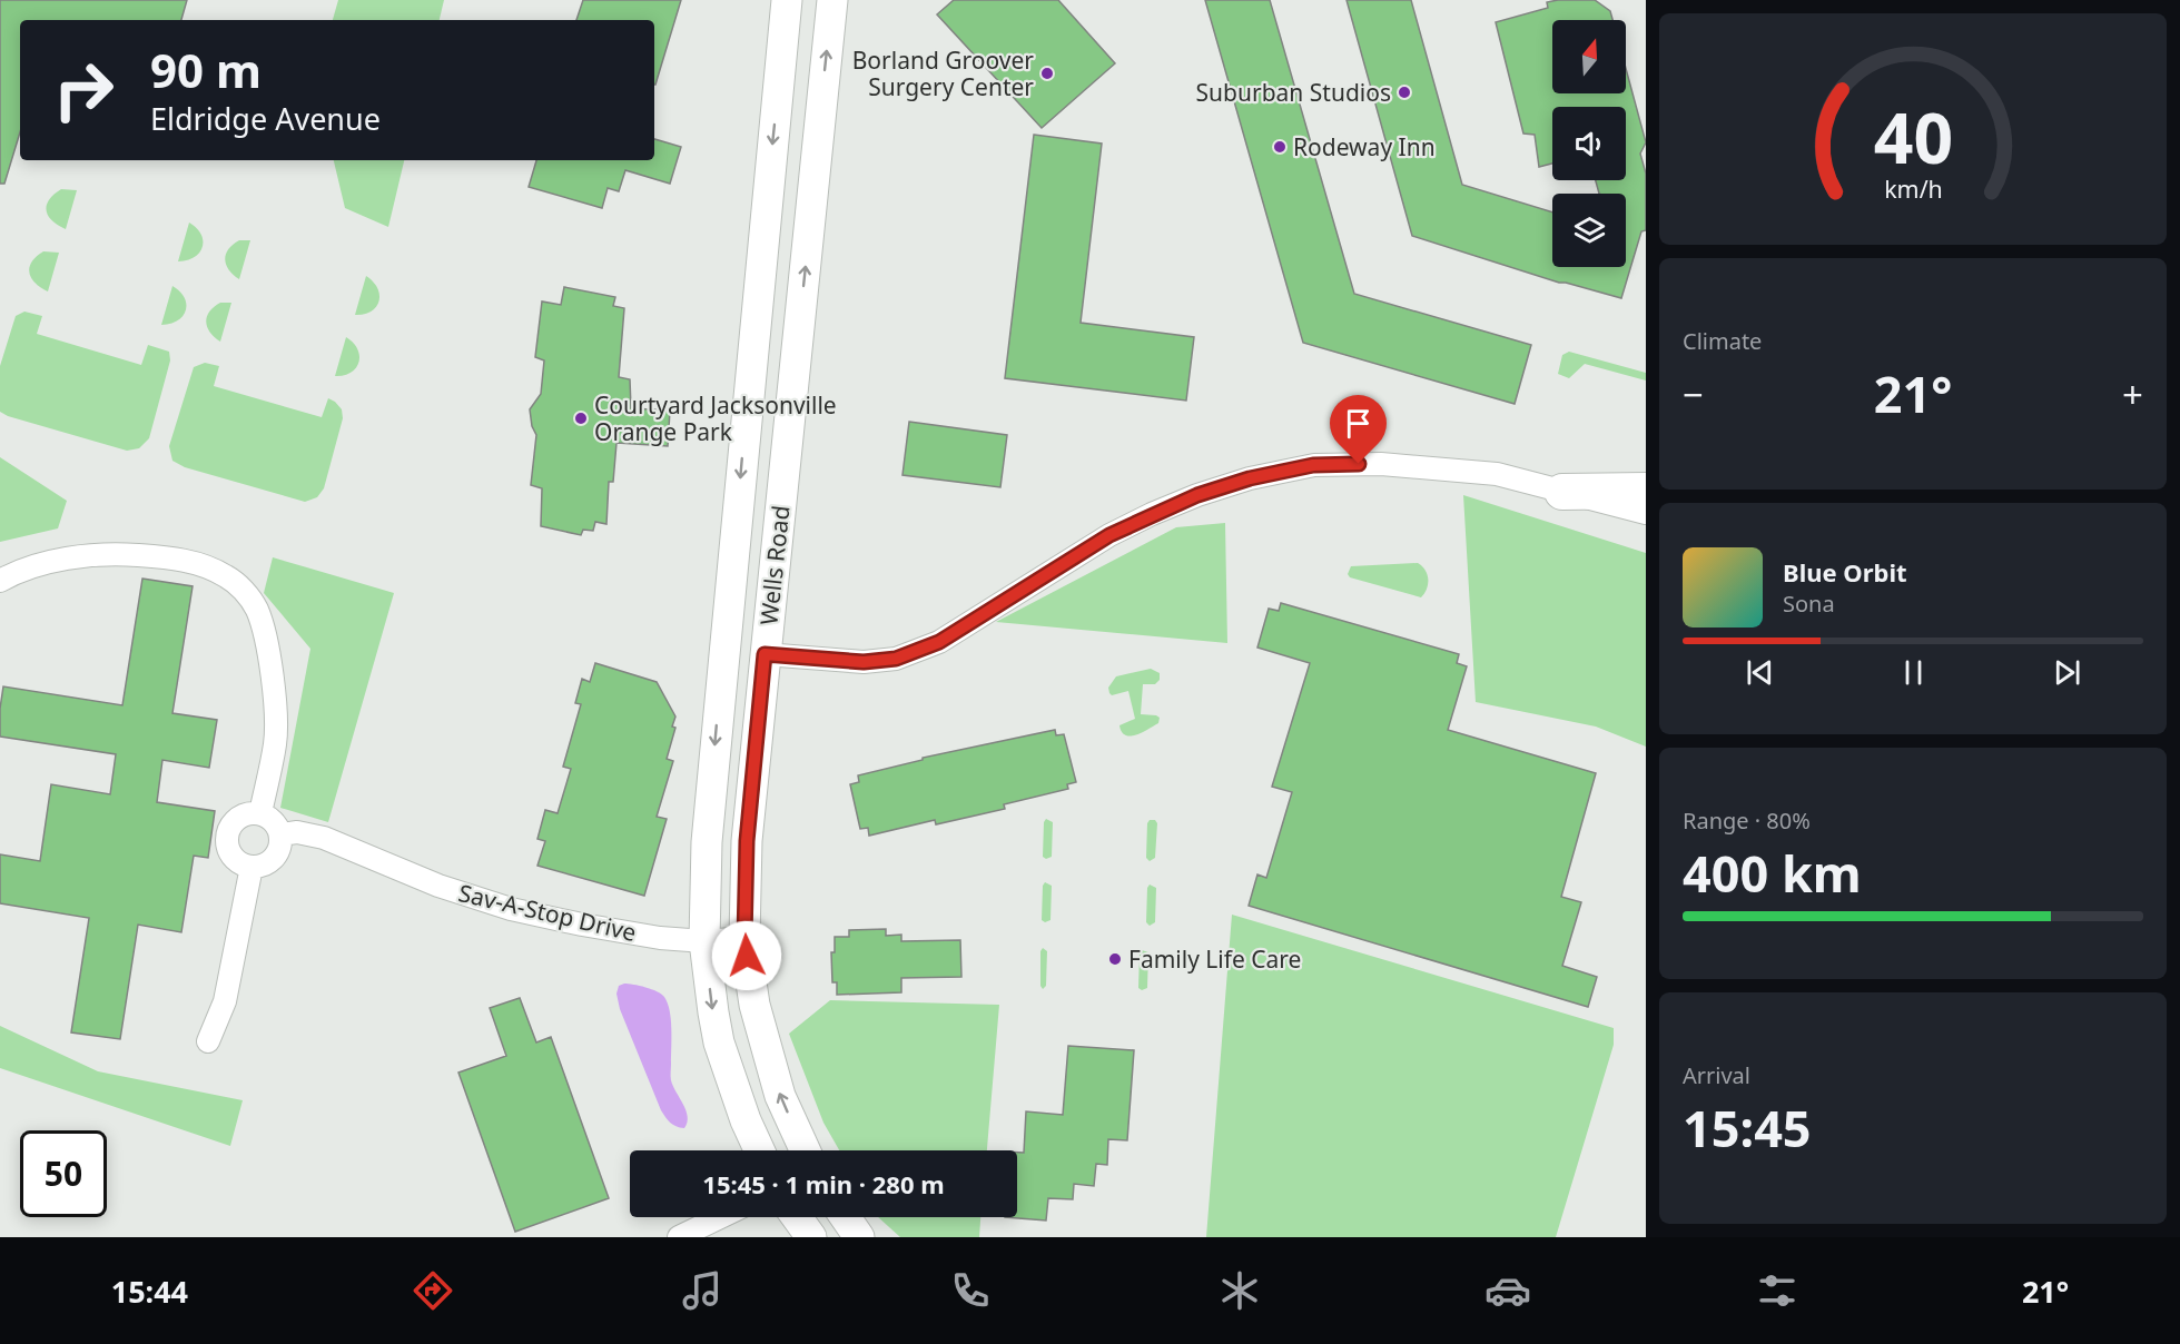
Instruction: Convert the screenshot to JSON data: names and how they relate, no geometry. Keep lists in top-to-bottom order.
{
  "streets": {
    "main road": ["Wells Road"],
    "street": ["Sav-A-Stop Drive"]
  },
  "crossings": [
    ["Wells Road", "Sav-A-Stop Drive"]
  ],
  "places": [
    "Borland Groover Surgery Center",
    "Suburban Studios",
    "Rodeway Inn",
    "Courtyard Jacksonville Orange Park",
    "Family Life Care"
  ],
  "north": "top",
  "page": {
    "turn": ["90 m", "Eldridge Avenue"],
    "tile": [
      "Climate",
      ["Range · 80%", "400 km"],
      ["Arrival", "15:45"]
    ],
    "heat": ["−", "21°", "+"],
    "song": ["Blue Orbit", "Sona"],
    "limit": "50",
    "trip": "15:45 · 1 min · 280 m",
    "tabs": ["15:44", "21°"],
    "gauge": ["40", "km/h"]
  }
}
